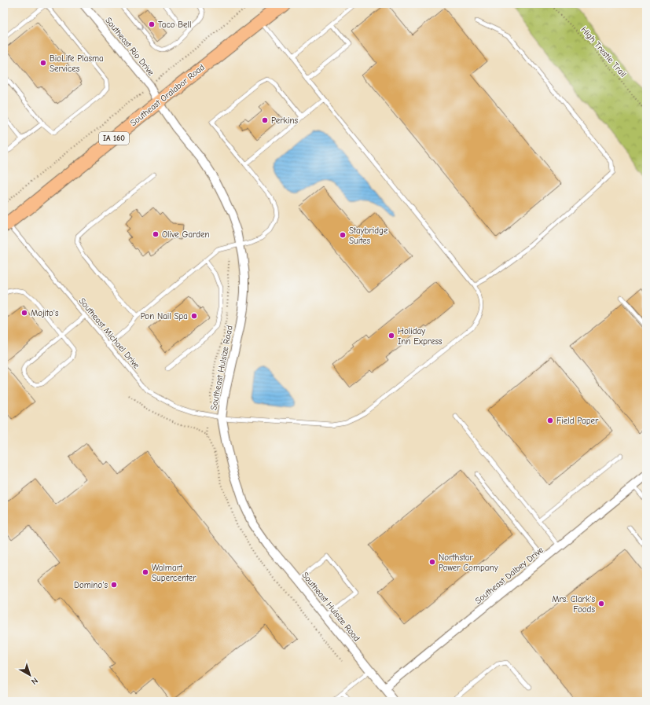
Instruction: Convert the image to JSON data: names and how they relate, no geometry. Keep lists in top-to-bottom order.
{
  "streets": {
    "main road": ["Southeast Oralabor Road", "IA 160"],
    "street": ["Southeast Rio Drive", "Southeast Hulsize Road", "Southeast Dalbey Drive"],
    "lane": ["Southeast Michael Drive"],
    "path": ["High Trestle Trail"]
  },
  "crossings": [
    ["Southeast Rio Drive", "Southeast Oralabor Road"],
    ["Southeast Rio Drive", "Southeast Hulsize Road"],
    ["Southeast Oralabor Road", "Southeast Michael Drive"],
    ["Southeast Oralabor Road", "Southeast Hulsize Road"],
    ["Southeast Michael Drive", "Southeast Hulsize Road"],
    ["Southeast Hulsize Road", "Southeast Dalbey Drive"]
  ],
  "places": [
    "Taco Bell",
    "BioLife Plasma Services",
    "Perkins",
    "Olive Garden",
    "Staybridge Suites",
    "Mojito's",
    "Pon Nail Spa",
    "Holiday Inn Express",
    "Field Paper",
    "Northstar Power Company",
    "Walmart Supercenter",
    "Domino's",
    "Mrs. Clark's Foods"
  ],
  "north": "bottom right"
}
